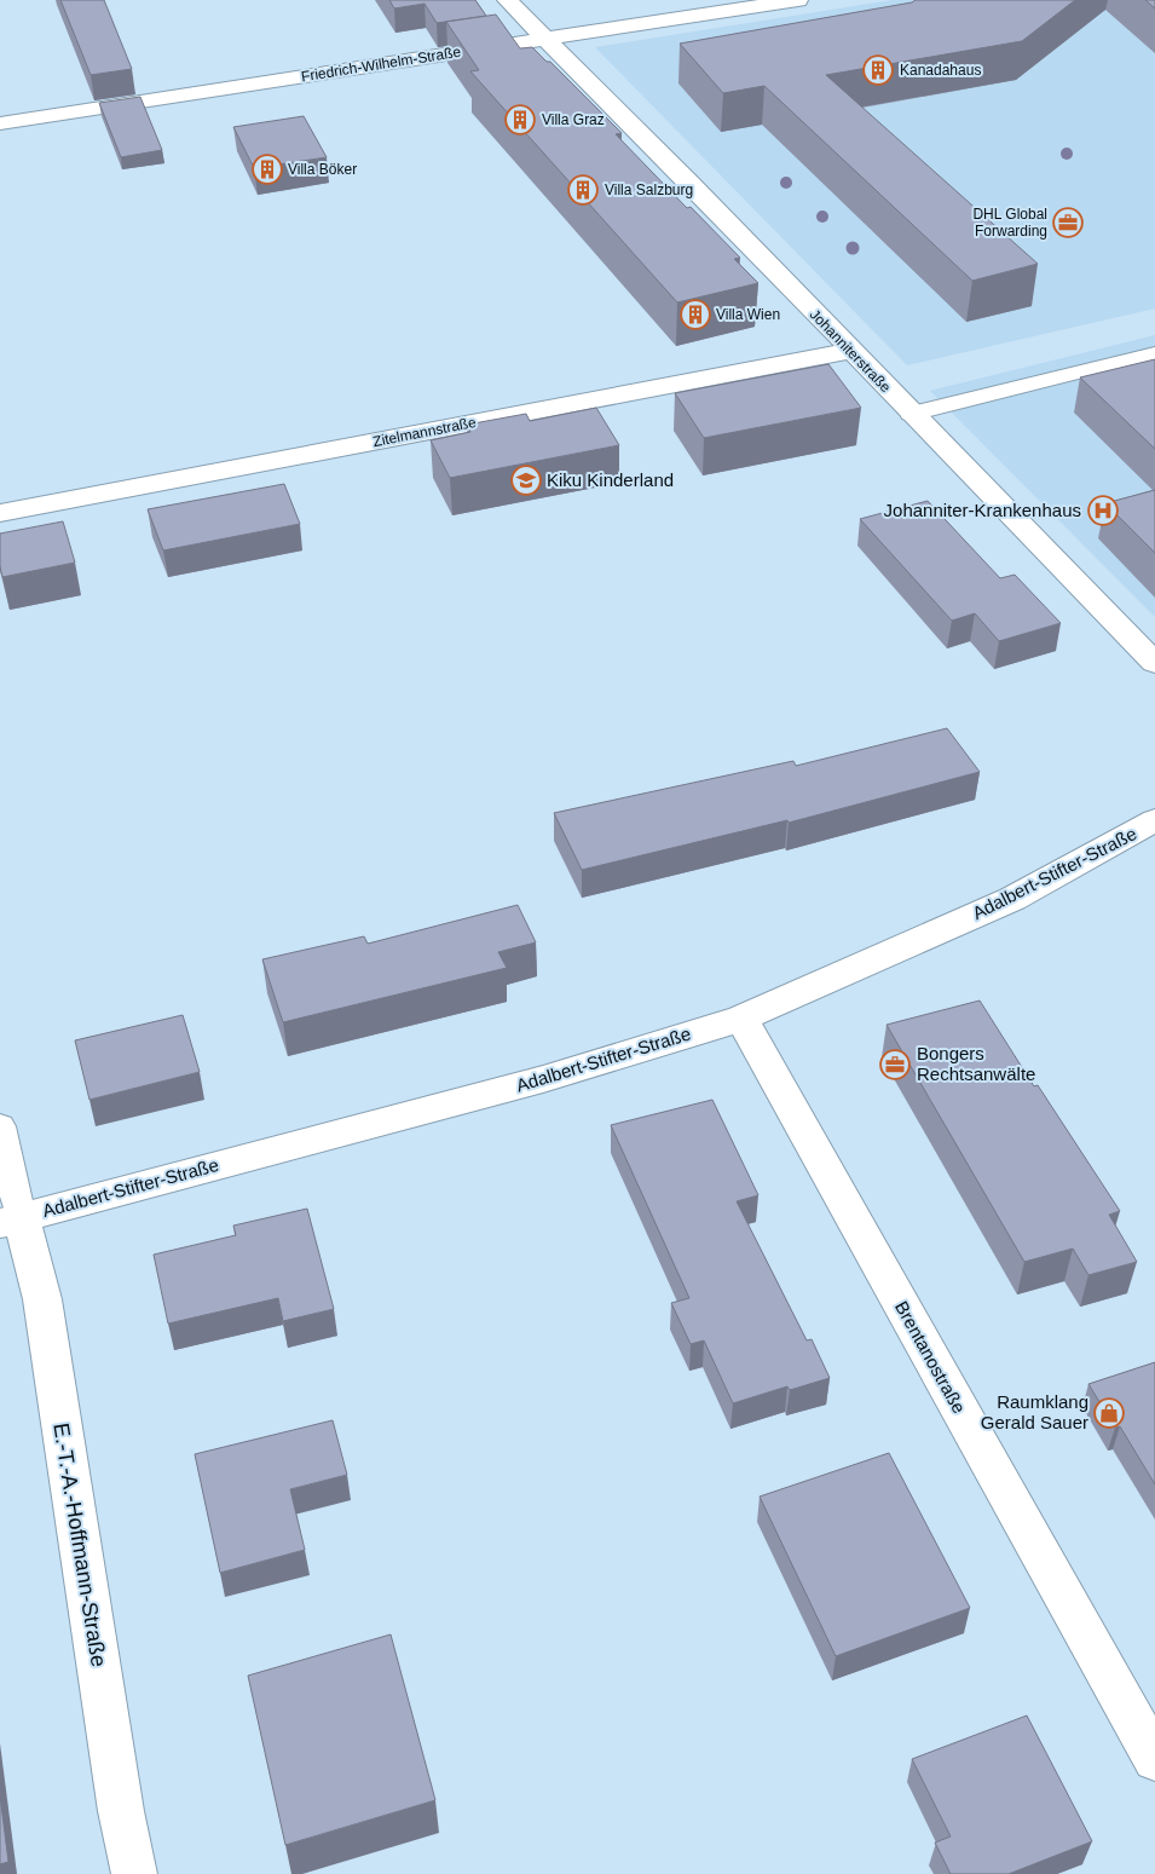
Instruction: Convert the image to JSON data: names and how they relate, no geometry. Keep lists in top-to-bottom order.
{
  "streets": {
    "street": [
      "Friedrich-Wilhelm-Straße",
      "Johanniterstraße",
      "Zitelmannstraße",
      "Adalbert-Stifter-Straße",
      "Brentanostraße",
      "E.-T.-A.-Hoffmann-Straße"
    ]
  },
  "crossings": [
    ["Friedrich-Wilhelm-Straße", "Johanniterstraße"],
    ["Johanniterstraße", "Zitelmannstraße"],
    ["Adalbert-Stifter-Straße", "Brentanostraße"],
    ["Adalbert-Stifter-Straße", "E.-T.-A.-Hoffmann-Straße"]
  ],
  "places": {
    "building": [
      "Kanadahaus",
      "Villa Graz",
      "Villa Böker",
      "Villa Salzburg",
      "Villa Wien"
    ],
    "office": ["DHL Global Forwarding", "Bongers Rechtsanwälte"],
    "school or university": ["Kiku Kinderland"],
    "hospital": ["Johanniter-Krankenhaus"],
    "shop": ["Raumklang Gerald Sauer"]
  }
}
